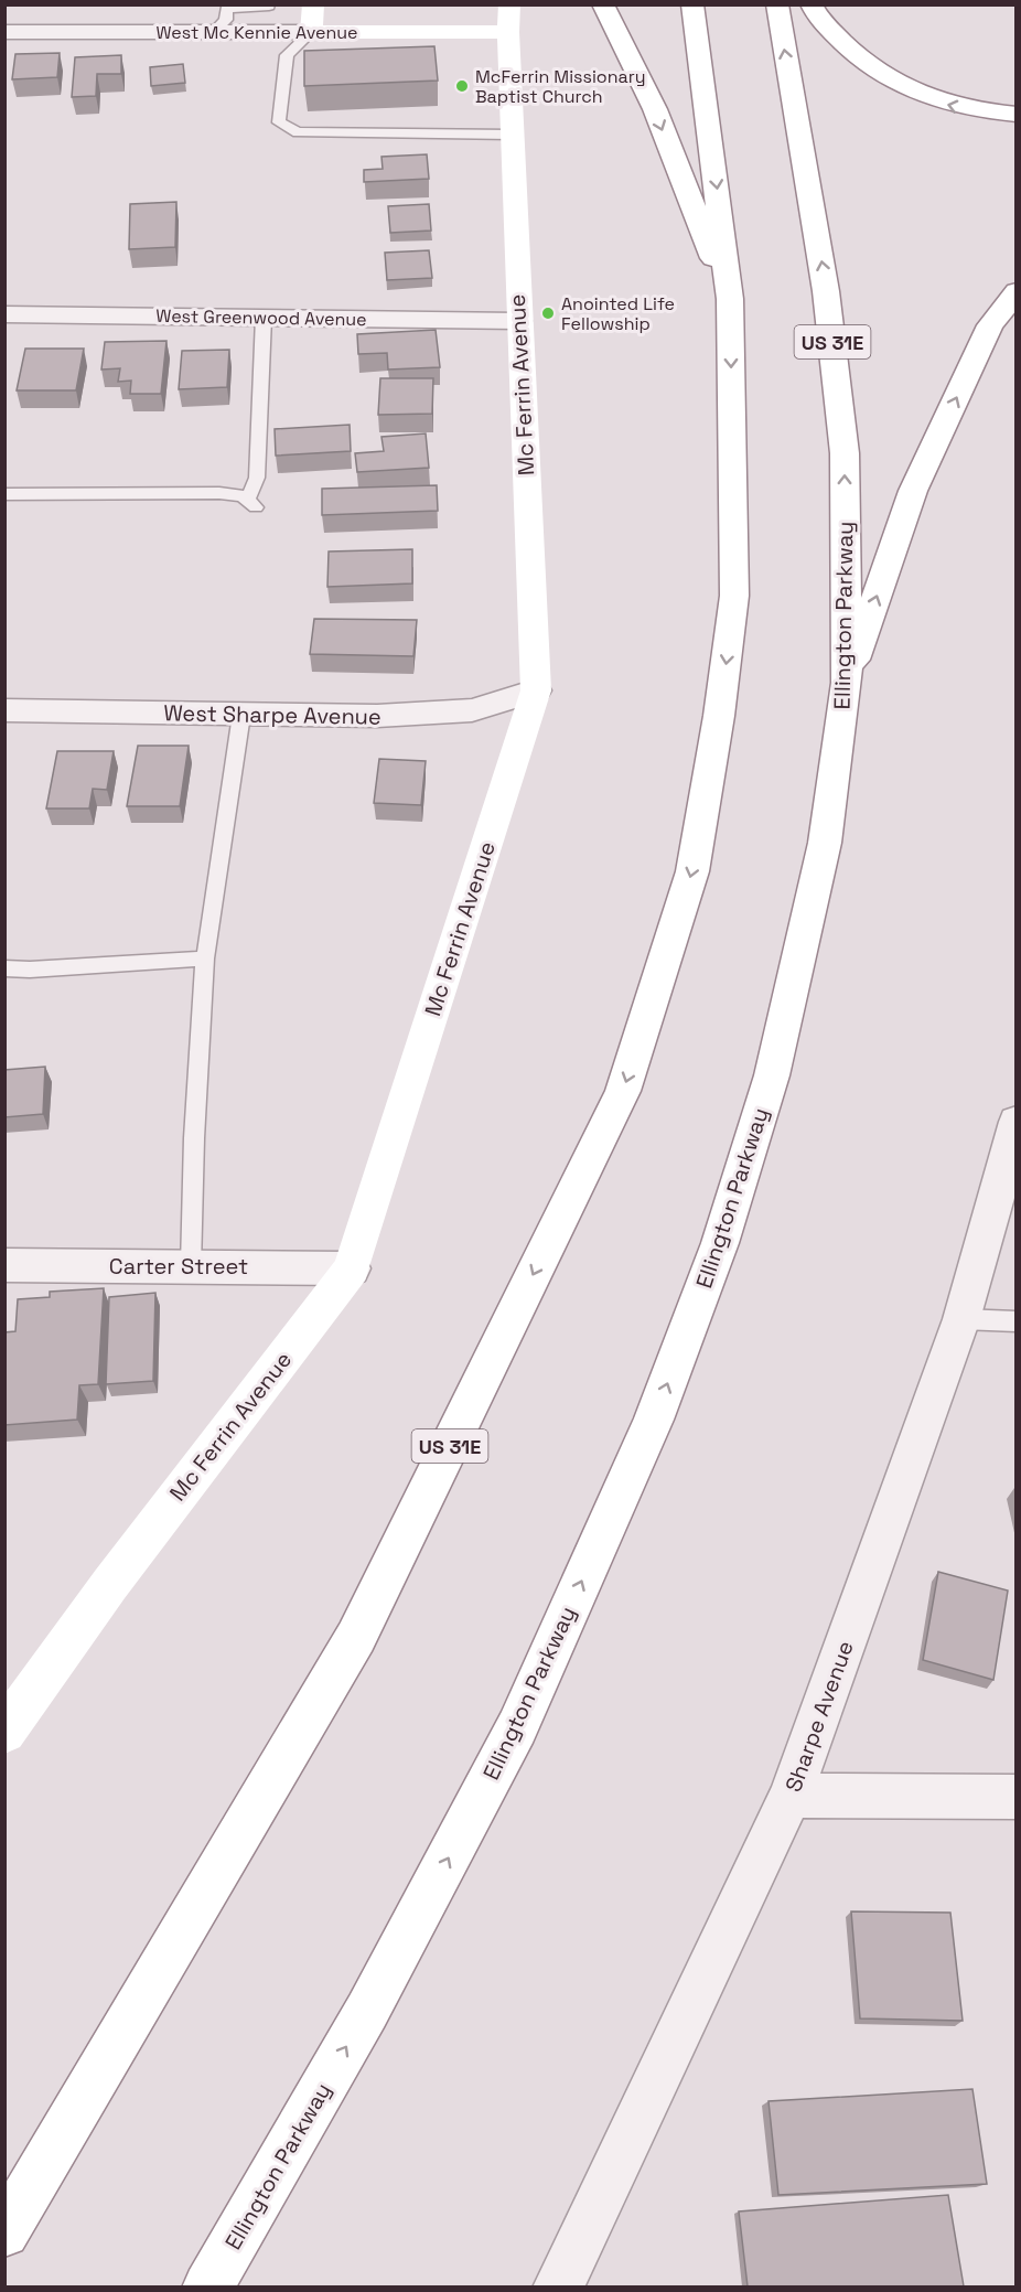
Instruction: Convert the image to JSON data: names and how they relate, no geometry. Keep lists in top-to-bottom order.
{
  "streets": {
    "main road": [
      "West Mc Kennie Avenue",
      "US 31E",
      "Mc Ferrin Avenue",
      "Ellington Parkway"
    ],
    "street": [
      "West Greenwood Avenue",
      "West Sharpe Avenue",
      "Carter Street",
      "Sharpe Avenue"
    ]
  },
  "crossings": [
    ["West Mc Kennie Avenue", "Mc Ferrin Avenue"],
    ["West Greenwood Avenue", "Mc Ferrin Avenue"],
    ["Mc Ferrin Avenue", "West Sharpe Avenue"],
    ["Mc Ferrin Avenue", "Carter Street"]
  ],
  "places": ["McFerrin Missionary Baptist Church", "Anointed Life Fellowship"]
}
